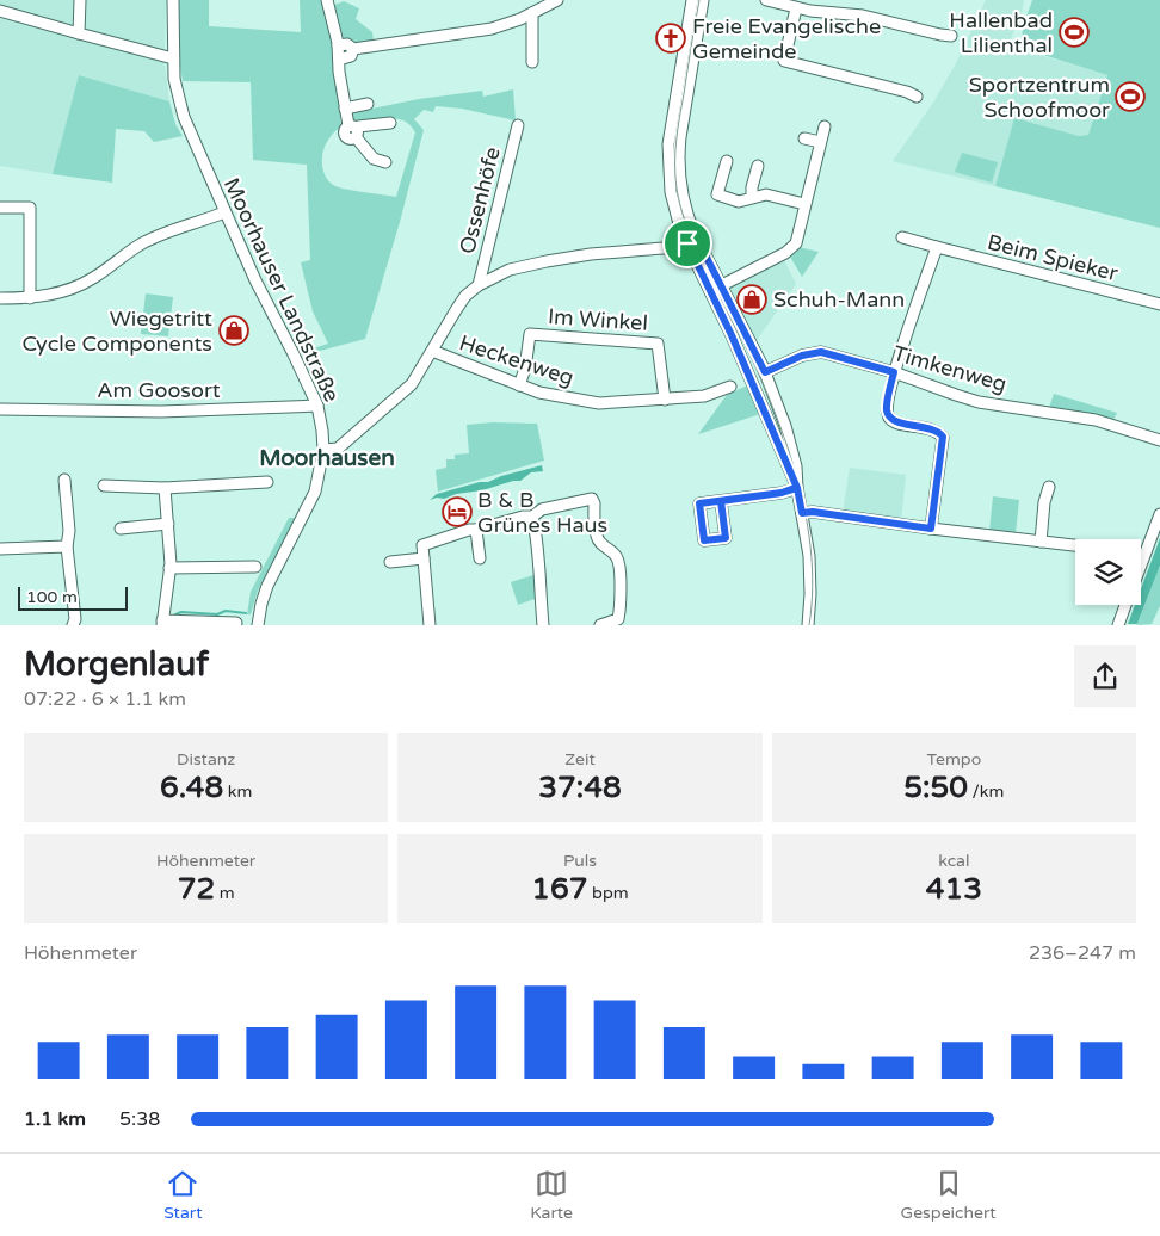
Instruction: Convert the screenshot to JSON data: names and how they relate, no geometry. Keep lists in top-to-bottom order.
{
  "streets": {
    "street": [
      "Ossenhöfe",
      "Beim Spieker",
      "Moorhauser Landstraße",
      "Im Winkel",
      "Heckenweg",
      "Timkenweg",
      "Am Goosort"
    ]
  },
  "crossings": [
    ["Moorhauser Landstraße", "Am Goosort"],
    ["Im Winkel", "Heckenweg"]
  ],
  "districts": ["Moorhausen"],
  "places": {
    "sports": ["Hallenbad Lilienthal", "Sportzentrum Schoofmoor"],
    "church": ["Freie Evangelische Gemeinde"],
    "shop": ["Schuh-Mann", "Wiegetritt Cycle Components"],
    "hotel": ["B & B Grünes Haus"]
  },
  "scale_bar": "100 m",
  "page": {
    "scale": "100 m",
    "heading": ["Morgenlauf", "07:22 · 6 × 1.1 km"],
    "stats": [
      ["Distanz", "6.48 km"],
      ["Zeit", "37:48"],
      ["Tempo", "5:50 /km"],
      ["Höhenmeter", "72 m"],
      ["Puls", "167 bpm"],
      ["kcal", "413"]
    ],
    "chart": ["Höhenmeter", "236–247 m"],
    "list": [
      {
        "name": "1.1 km",
        "note": "5:38"
      }
    ],
    "tabs": ["Start", "Karte", "Gespeichert"]
  }
}
